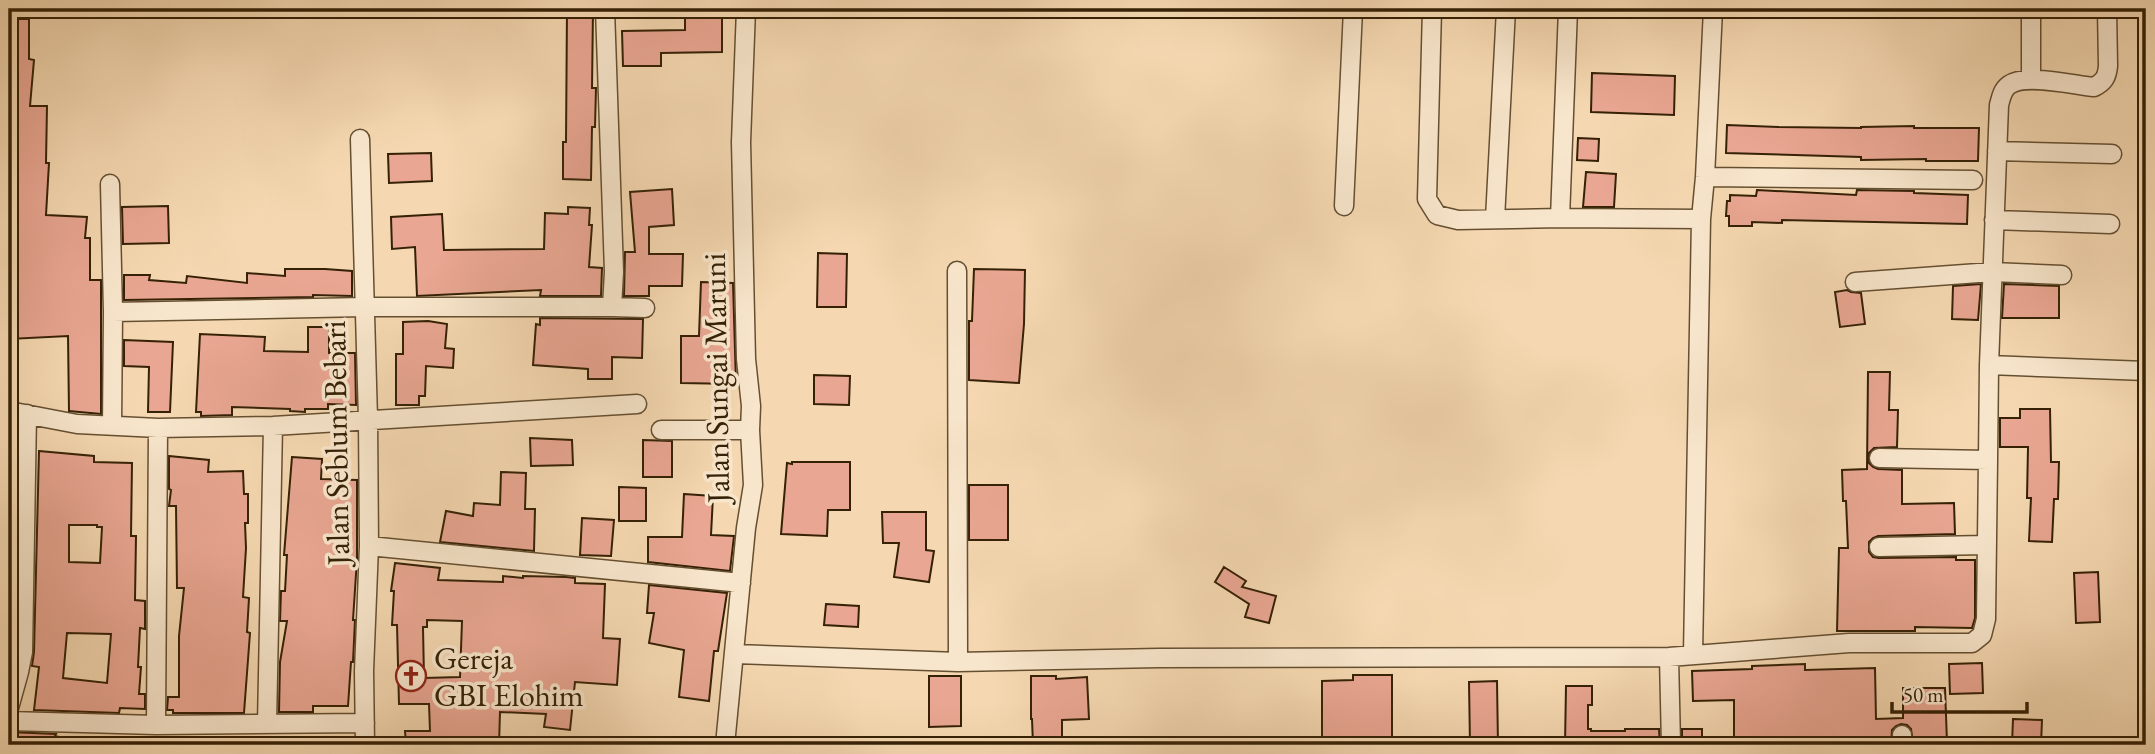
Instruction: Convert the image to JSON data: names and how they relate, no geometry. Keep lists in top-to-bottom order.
{
  "streets": {
    "street": ["Jalan Sungai Maruni", "Jalan Seblum Bebari"]
  },
  "places": {
    "church": ["Gereja GBI Elohim"]
  },
  "scale_bar": "50 m"
}
